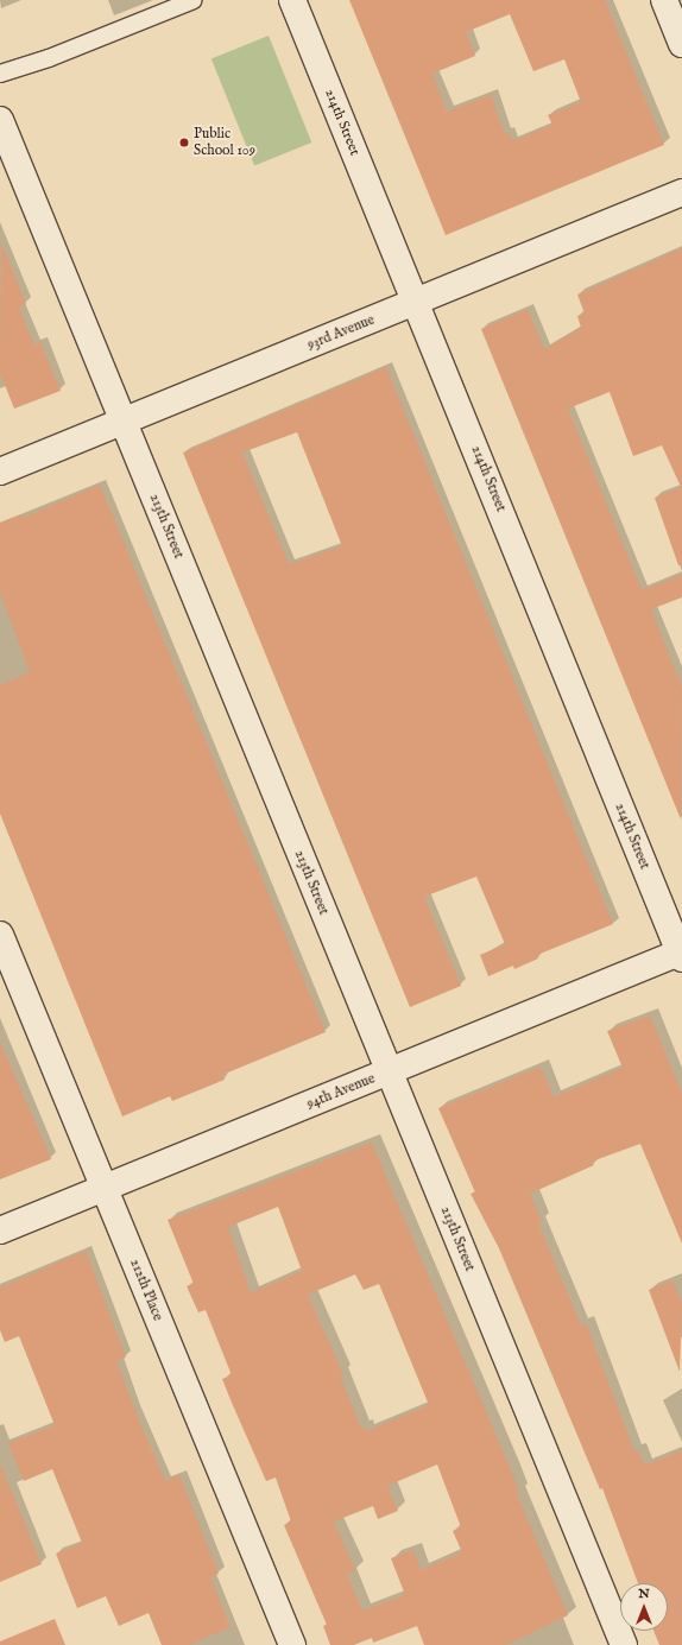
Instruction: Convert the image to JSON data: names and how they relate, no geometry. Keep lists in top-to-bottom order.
{
  "streets": {
    "street": [
      "214th Street",
      "93rd Avenue",
      "213th Street",
      "94th Avenue",
      "212th Place"
    ]
  },
  "crossings": [
    ["214th Street", "93rd Avenue"],
    ["214th Street", "94th Avenue"],
    ["93rd Avenue", "213th Street"],
    ["213th Street", "94th Avenue"],
    ["94th Avenue", "212th Place"]
  ],
  "places": ["Public School 109"],
  "north": "top"
}
